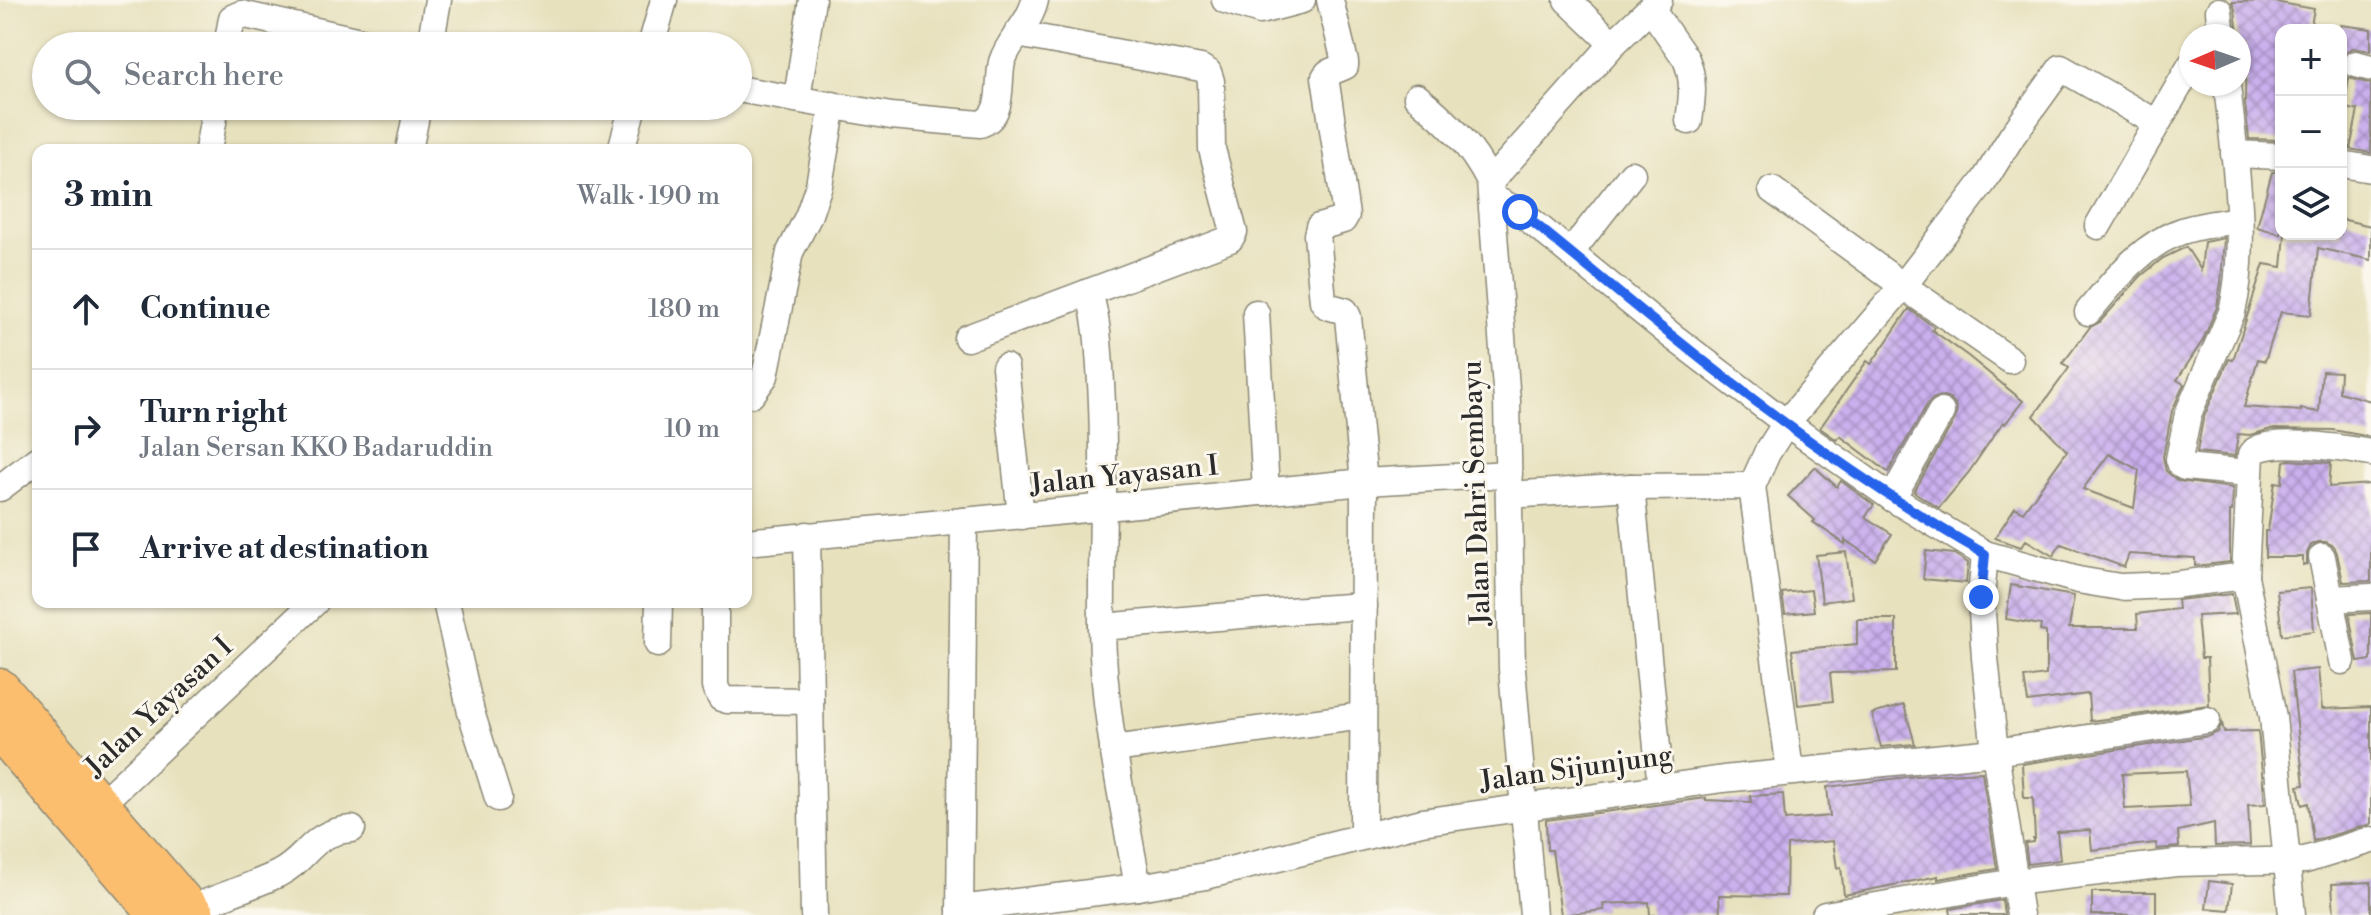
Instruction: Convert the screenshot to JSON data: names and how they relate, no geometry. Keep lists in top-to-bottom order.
{
  "streets": {
    "street": ["Jalan Yayasan I", "Jalan Dahri Sembayu", "Jalan Sijunjung"]
  },
  "crossings": [
    ["Jalan Yayasan I", "Jalan Dahri Sembayu"],
    ["Jalan Dahri Sembayu", "Jalan Sijunjung"]
  ],
  "north": "left",
  "page": {
    "map_buttons": ["+", "−"],
    "search": "Search here",
    "heading": ["3 min", "Walk · 190 m"],
    "list": [
      ["Continue", "180 m"],
      ["Turn right", "Jalan Sersan KKO Badaruddin", "10 m"],
      "Arrive at destination"
    ]
  }
}
